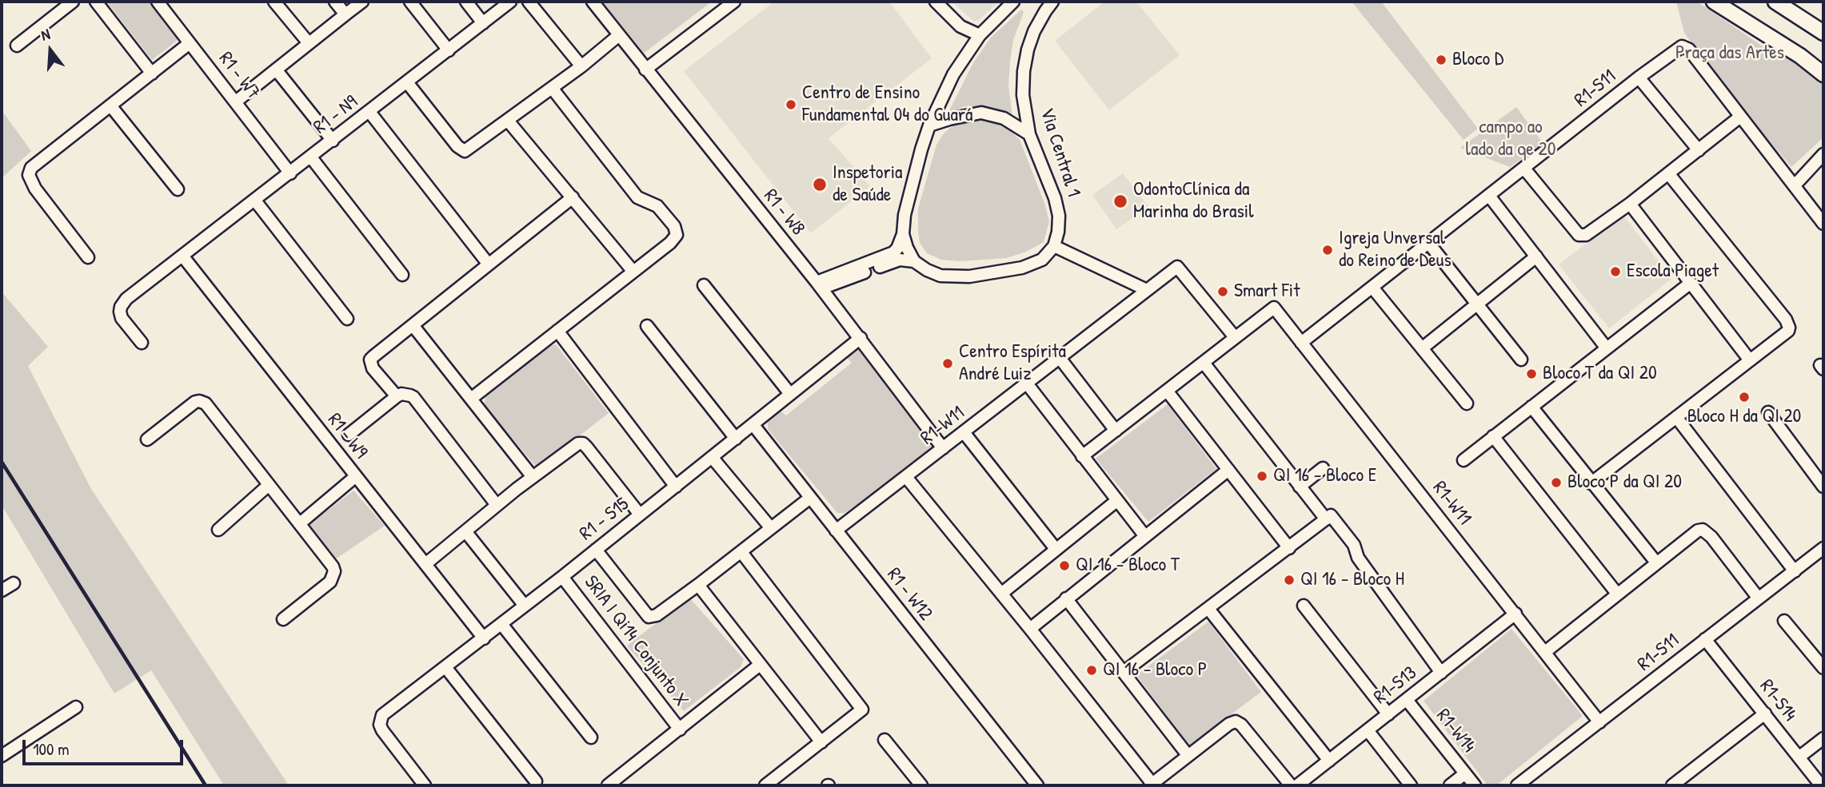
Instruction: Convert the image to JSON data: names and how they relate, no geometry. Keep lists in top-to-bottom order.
{
  "streets": {
    "street": [
      "R1 - W7",
      "R1-S11",
      "R1 - N9",
      "Via Central 1",
      "R1 - W8",
      "R1-W11",
      "R1 - W9",
      "R1 - S15",
      "R1 - W12",
      "SRIA I Qi14 Conjunto X",
      "R1-S13",
      "R1-S14",
      "R1-W14"
    ]
  },
  "crossings": [
    ["R1 - W7", "R1 - N9"],
    ["R1-S11", "R1-W11"],
    ["R1-S11", "R1-S14"],
    ["R1 - N9", "R1 - W9"],
    ["R1 - W8", "R1-W11"],
    ["R1 - W8", "R1 - S15"],
    ["R1-W11", "R1 - W12"],
    ["R1-W11", "R1-S13"],
    ["R1 - W9", "R1 - S15"],
    ["R1 - S15", "R1 - W12"],
    ["R1 - S15", "SRIA I Qi14 Conjunto X"],
    ["R1-S13", "R1-W14"]
  ],
  "parks": ["Praça das Artes", "campo ao lado da qe 20"],
  "places": [
    "Bloco D",
    "Centro de Ensino Fundamental 04 do Guará",
    "Inspetoria de Saúde",
    "OdontoClínica da Marinha do Brasil",
    "Igreja Unversal do Reino de Deus",
    "Escola Piaget",
    "Smart Fit",
    "Centro Espírita André Luiz",
    "Bloco T da QI 20",
    "Bloco H da QI 20",
    "QI 16 - Bloco E",
    "Bloco P da QI 20",
    "QI 16 - Bloco T",
    "QI 16 - Bloco H",
    "QI 16 - Bloco P"
  ],
  "scale_bar": "100 m",
  "north": "top"
}
